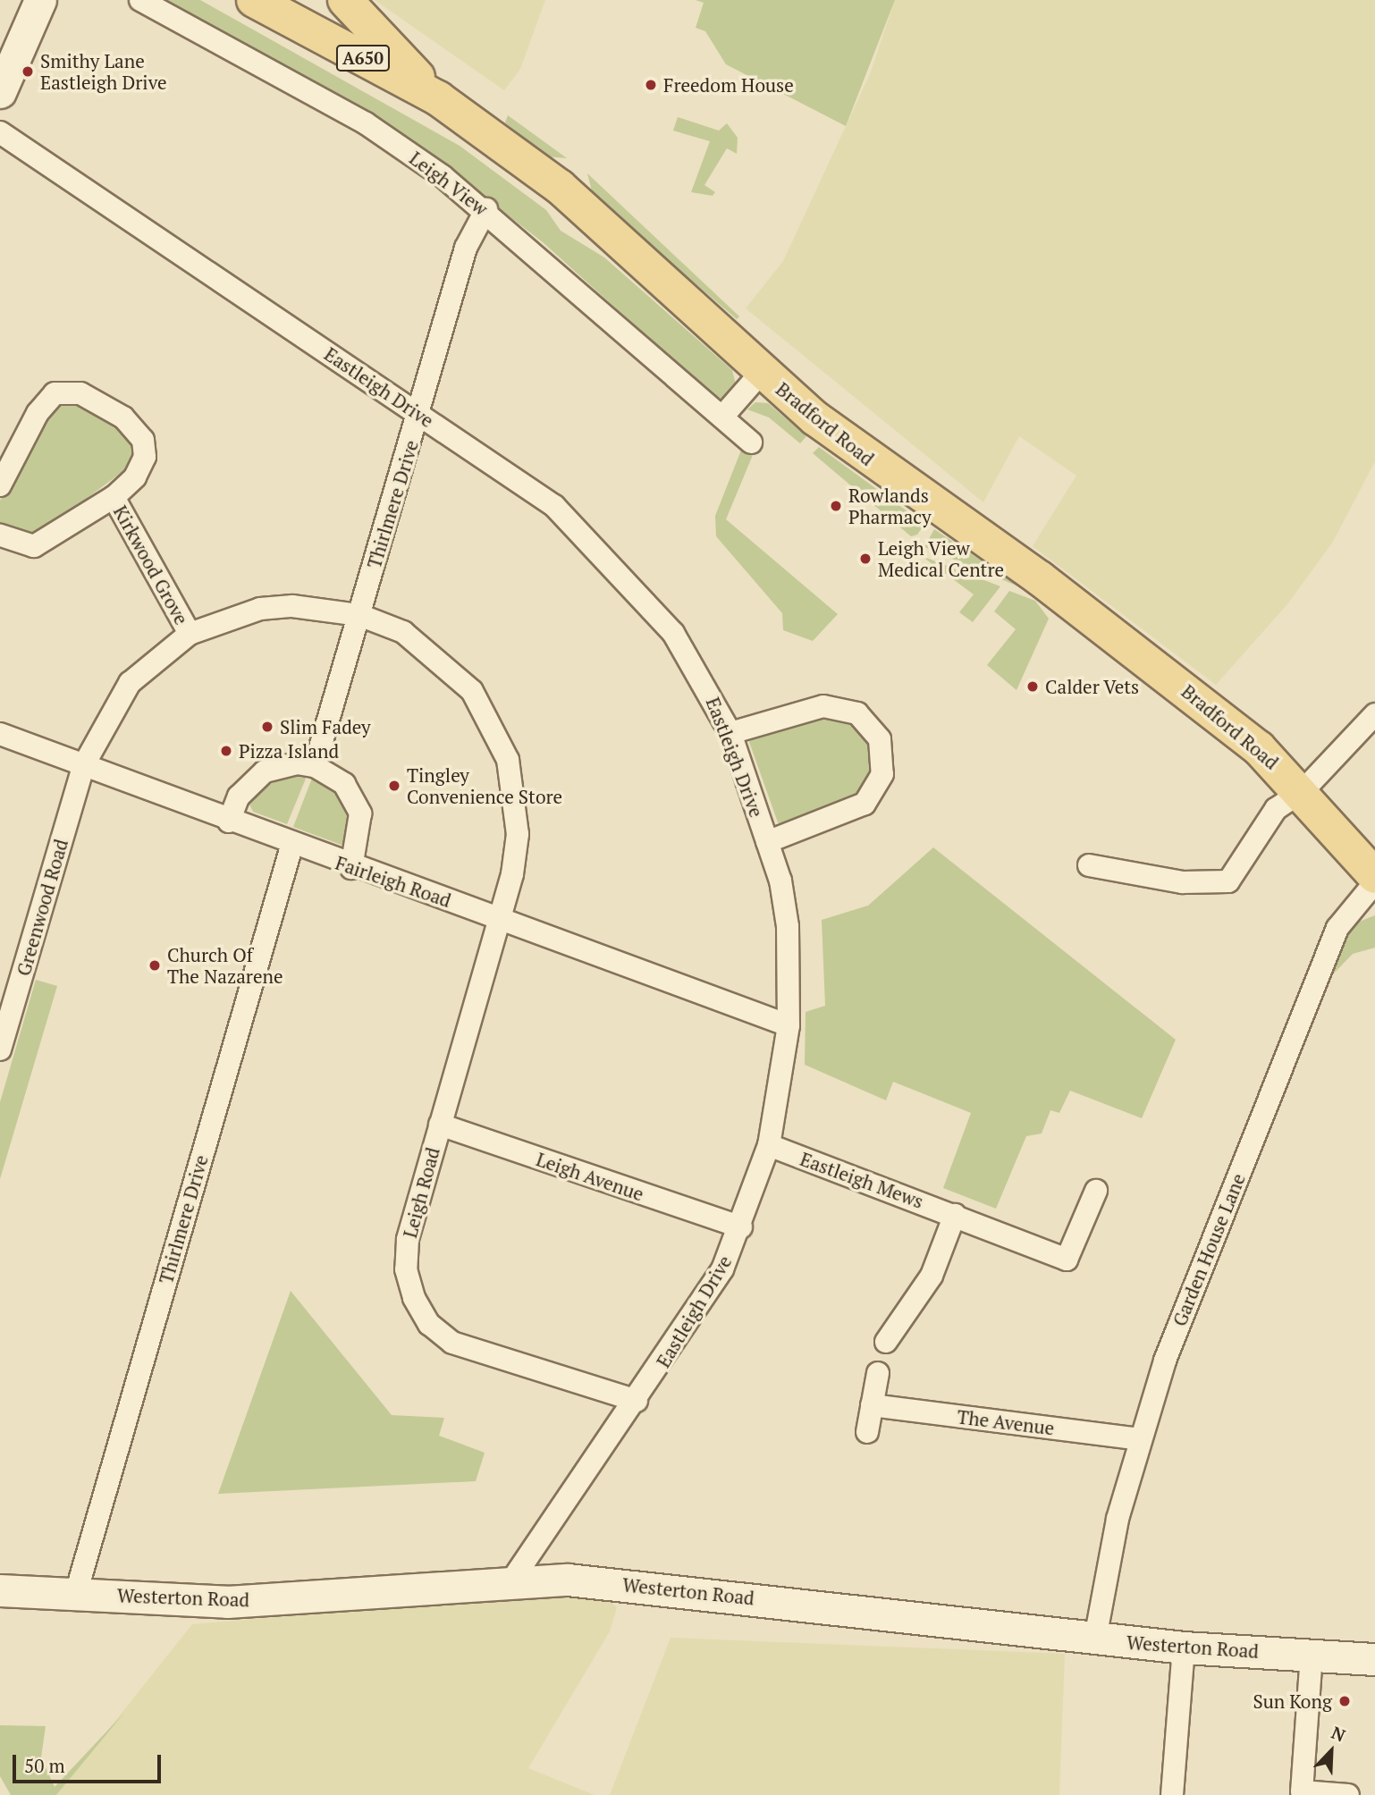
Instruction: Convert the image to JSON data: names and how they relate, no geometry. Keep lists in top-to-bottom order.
{
  "streets": {
    "main road": ["A650", "Bradford Road"],
    "street": [
      "Leigh View",
      "Eastleigh Drive",
      "Thirlmere Drive",
      "Kirkwood Grove",
      "Fairleigh Road",
      "Greenwood Road",
      "Leigh Avenue",
      "Eastleigh Mews",
      "Leigh Road",
      "Garden House Lane",
      "The Avenue",
      "Westerton Road"
    ]
  },
  "crossings": [
    ["Leigh View", "Thirlmere Drive"],
    ["Eastleigh Drive", "Thirlmere Drive"],
    ["Eastleigh Drive", "Fairleigh Road"],
    ["Eastleigh Drive", "Leigh Avenue"],
    ["Eastleigh Drive", "Eastleigh Mews"],
    ["Eastleigh Drive", "Leigh Road"],
    ["Eastleigh Drive", "Westerton Road"],
    ["Thirlmere Drive", "Fairleigh Road"],
    ["Thirlmere Drive", "Greenwood Road"],
    ["Thirlmere Drive", "Leigh Road"],
    ["Thirlmere Drive", "Westerton Road"],
    ["Kirkwood Grove", "Greenwood Road"],
    ["Fairleigh Road", "Greenwood Road"],
    ["Fairleigh Road", "Leigh Road"],
    ["Greenwood Road", "Leigh Road"],
    ["Leigh Avenue", "Leigh Road"],
    ["Garden House Lane", "The Avenue"],
    ["Garden House Lane", "Westerton Road"]
  ],
  "places": [
    "Smithy Lane Eastleigh Drive",
    "Freedom House",
    "Rowlands Pharmacy",
    "Leigh View Medical Centre",
    "Calder Vets",
    "Slim Fadey",
    "Pizza Island",
    "Tingley Convenience Store",
    "Church Of The Nazarene",
    "Sun Kong"
  ],
  "scale_bar": "50 m",
  "north": "top right"
}
